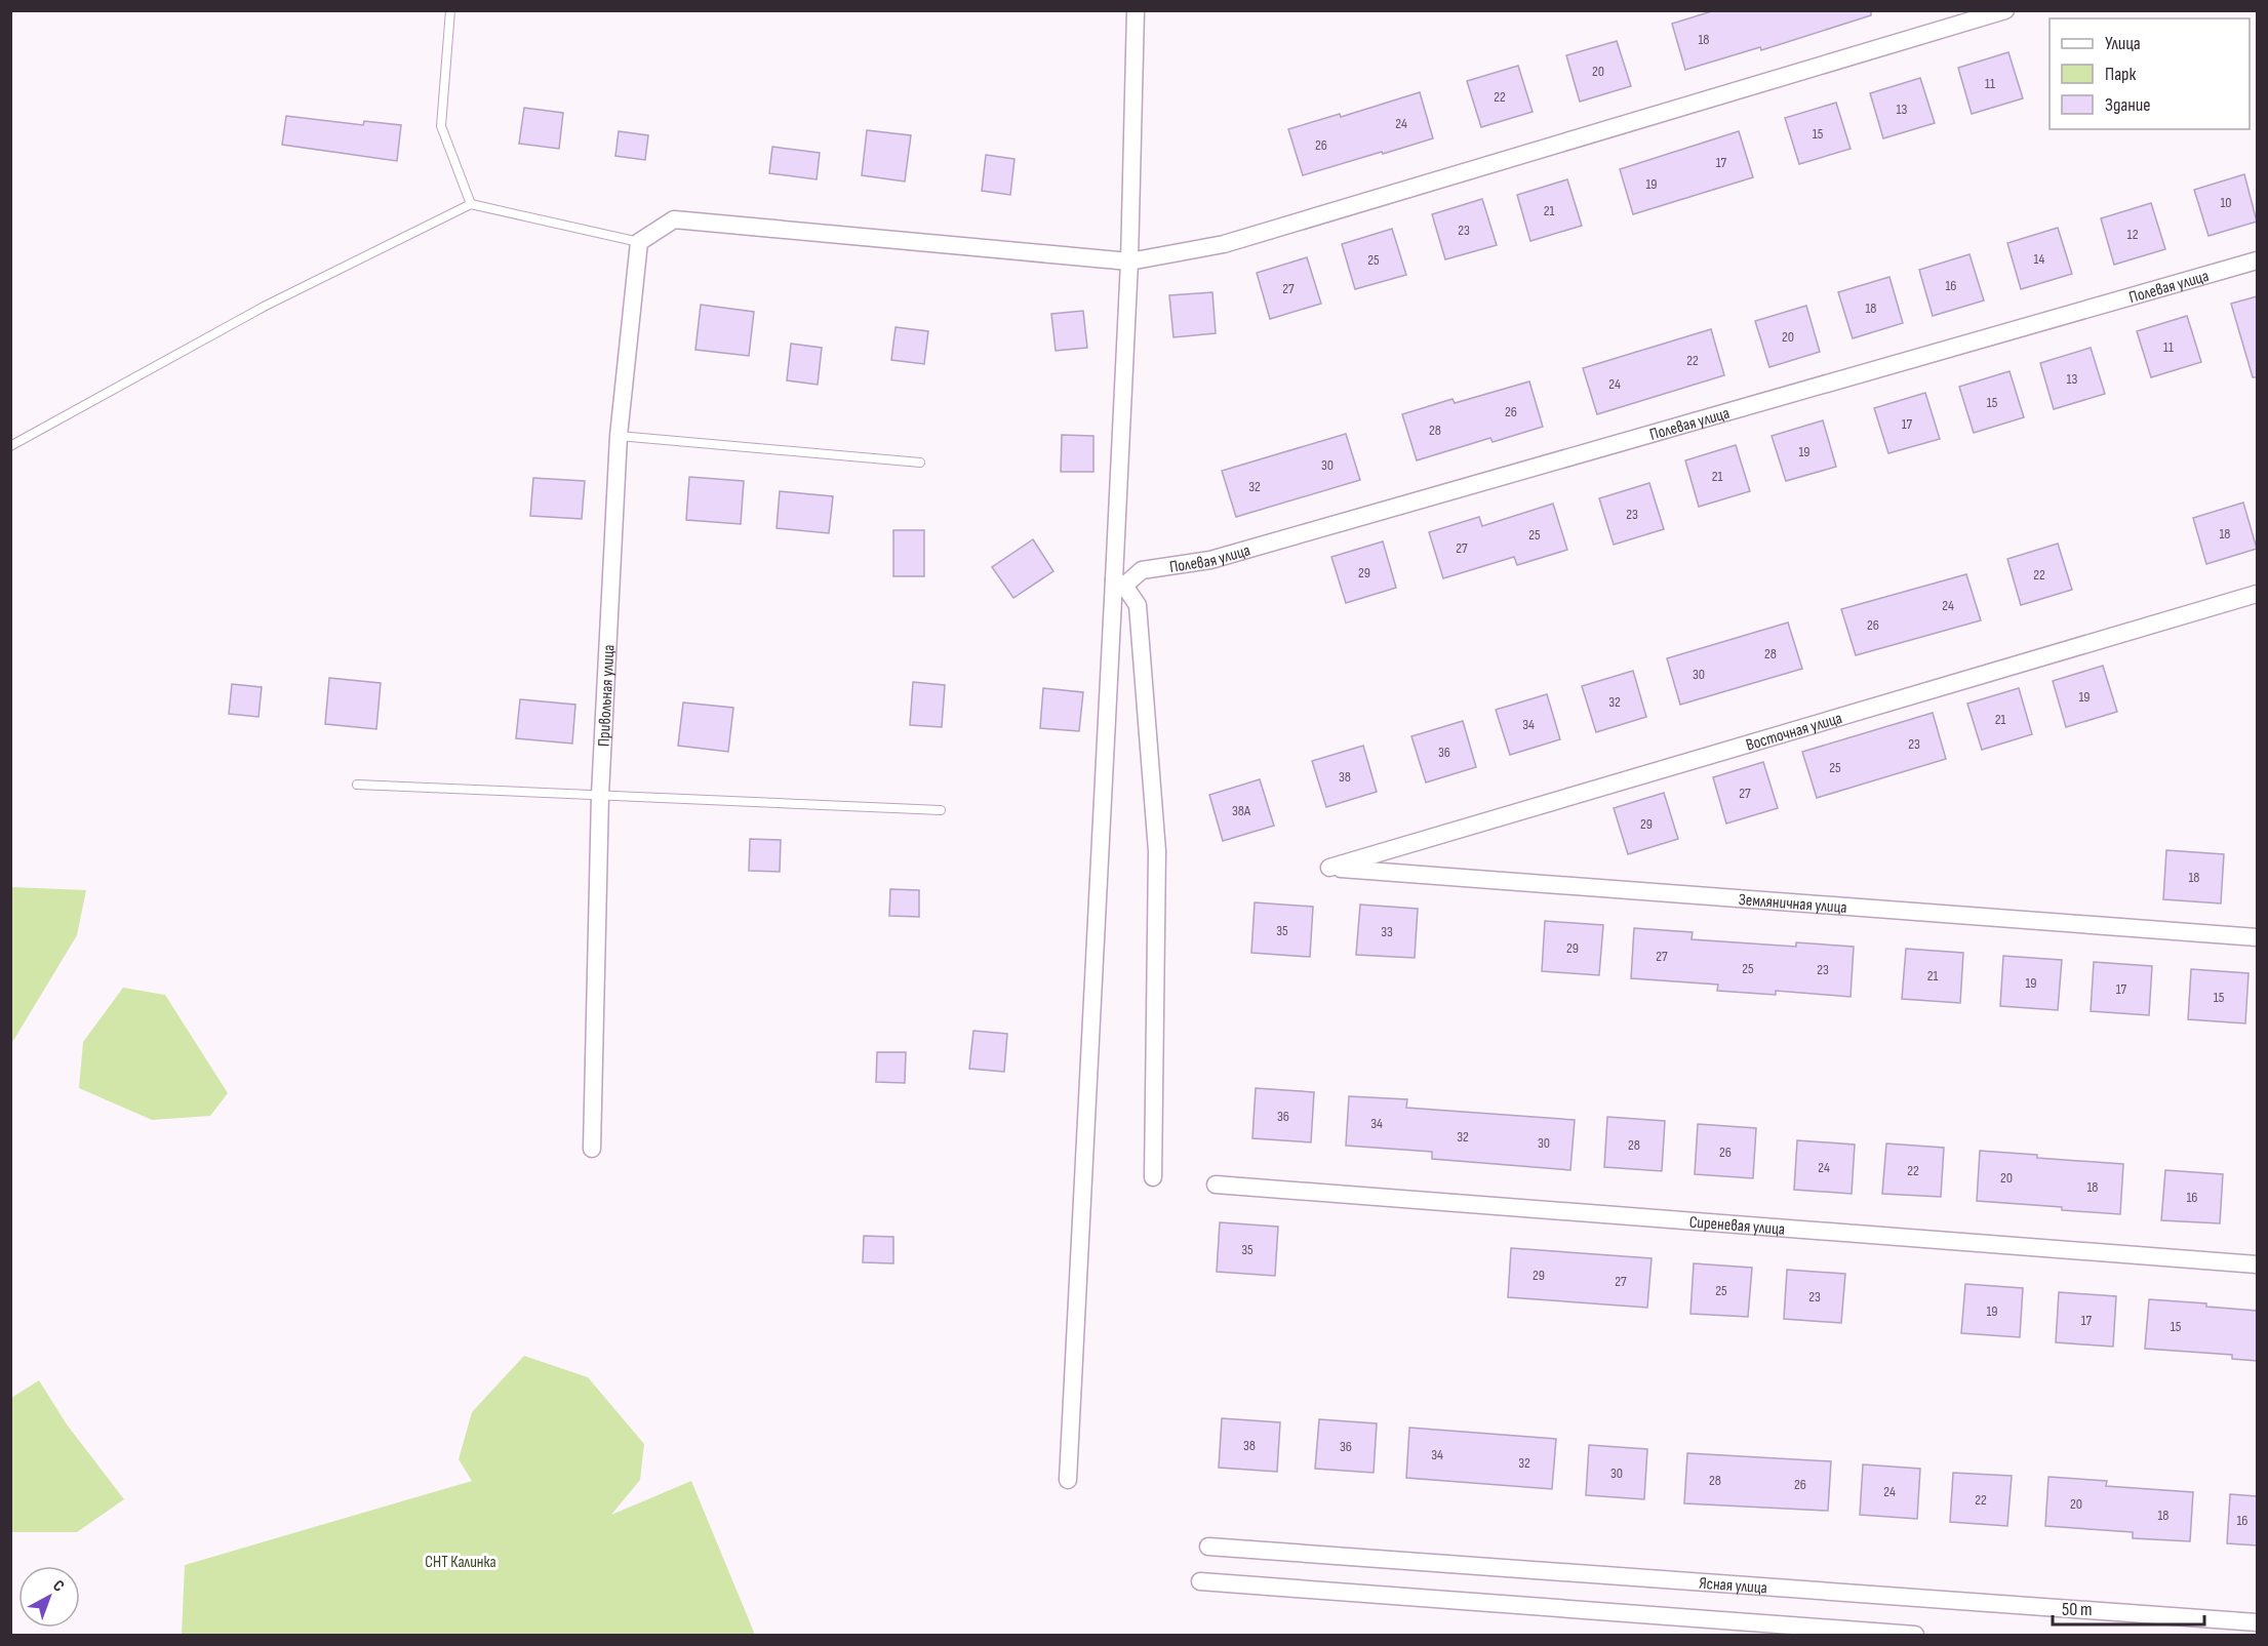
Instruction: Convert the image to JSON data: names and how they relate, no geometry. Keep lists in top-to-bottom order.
{
  "streets": {
    "street": [
      "Полевая улица",
      "Привольная улица",
      "Восточная улица",
      "Земляничная улица",
      "Сиреневая улица",
      "Ясная улица"
    ]
  },
  "crossings": [
    ["Восточная улица", "Земляничная улица"]
  ],
  "parks": ["СНТ Калинка"],
  "house_numbers": [
    "18",
    "20",
    "11",
    "22",
    "13",
    "24",
    "15",
    "26",
    "17",
    "19",
    "10",
    "21",
    "23",
    "12",
    "14",
    "25",
    "16",
    "27",
    "18",
    "20",
    "11",
    "22",
    "13",
    "24",
    "15",
    "26",
    "17",
    "28",
    "19",
    "30",
    "21",
    "32",
    "23",
    "18",
    "25",
    "27",
    "29",
    "22",
    "24",
    "26",
    "28",
    "30",
    "19",
    "32",
    "21",
    "34",
    "23",
    "36",
    "25",
    "38",
    "27",
    "38А",
    "29",
    "18",
    "35",
    "33",
    "29",
    "27",
    "25",
    "23",
    "21",
    "19",
    "17",
    "15",
    "36",
    "34",
    "32",
    "30",
    "28",
    "26",
    "24",
    "22",
    "20",
    "18",
    "16",
    "35",
    "29",
    "27",
    "25",
    "23",
    "19",
    "17",
    "15",
    "38",
    "36",
    "34",
    "32",
    "30",
    "28",
    "26",
    "24",
    "22",
    "20",
    "18",
    "16"
  ],
  "legend": ["Улица", "Парк", "Здание"],
  "scale_bar": "50 m",
  "north": "top right"
}
